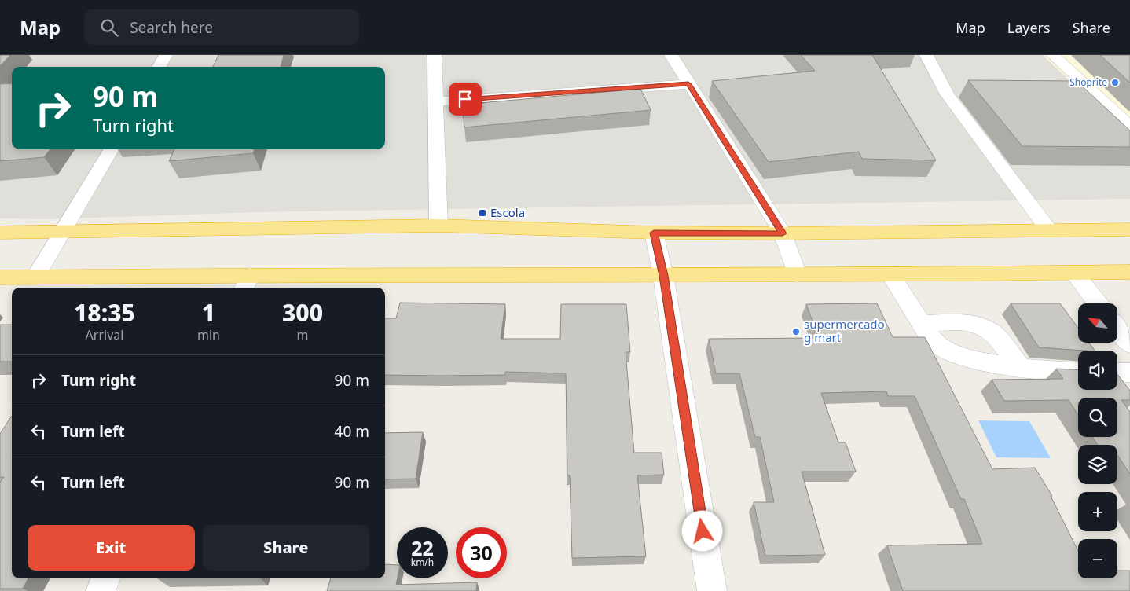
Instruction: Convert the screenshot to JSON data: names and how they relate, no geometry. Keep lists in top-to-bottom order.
{
  "places": {
    "other": ["Shoprite", "supermercado g mart"],
    "transit": ["Escola"]
  },
  "north": "top left",
  "page": {
    "header": "Map",
    "search": "Search here",
    "nav": ["Map", "Layers", "Share"],
    "turn": ["90 m", "Turn right"],
    "eta": [
      "18:35",
      "Arrival",
      "1",
      "min",
      "300",
      "m"
    ],
    "map_buttons": ["+", "−"],
    "list": [
      {
        "name": "Turn right",
        "value": "90 m"
      },
      {
        "name": "Turn left",
        "value": "40 m"
      },
      {
        "name": "Turn left",
        "value": "90 m"
      }
    ],
    "buttons": ["Exit", "Share"],
    "speed": "22 km/h",
    "limit": "30"
  }
}
